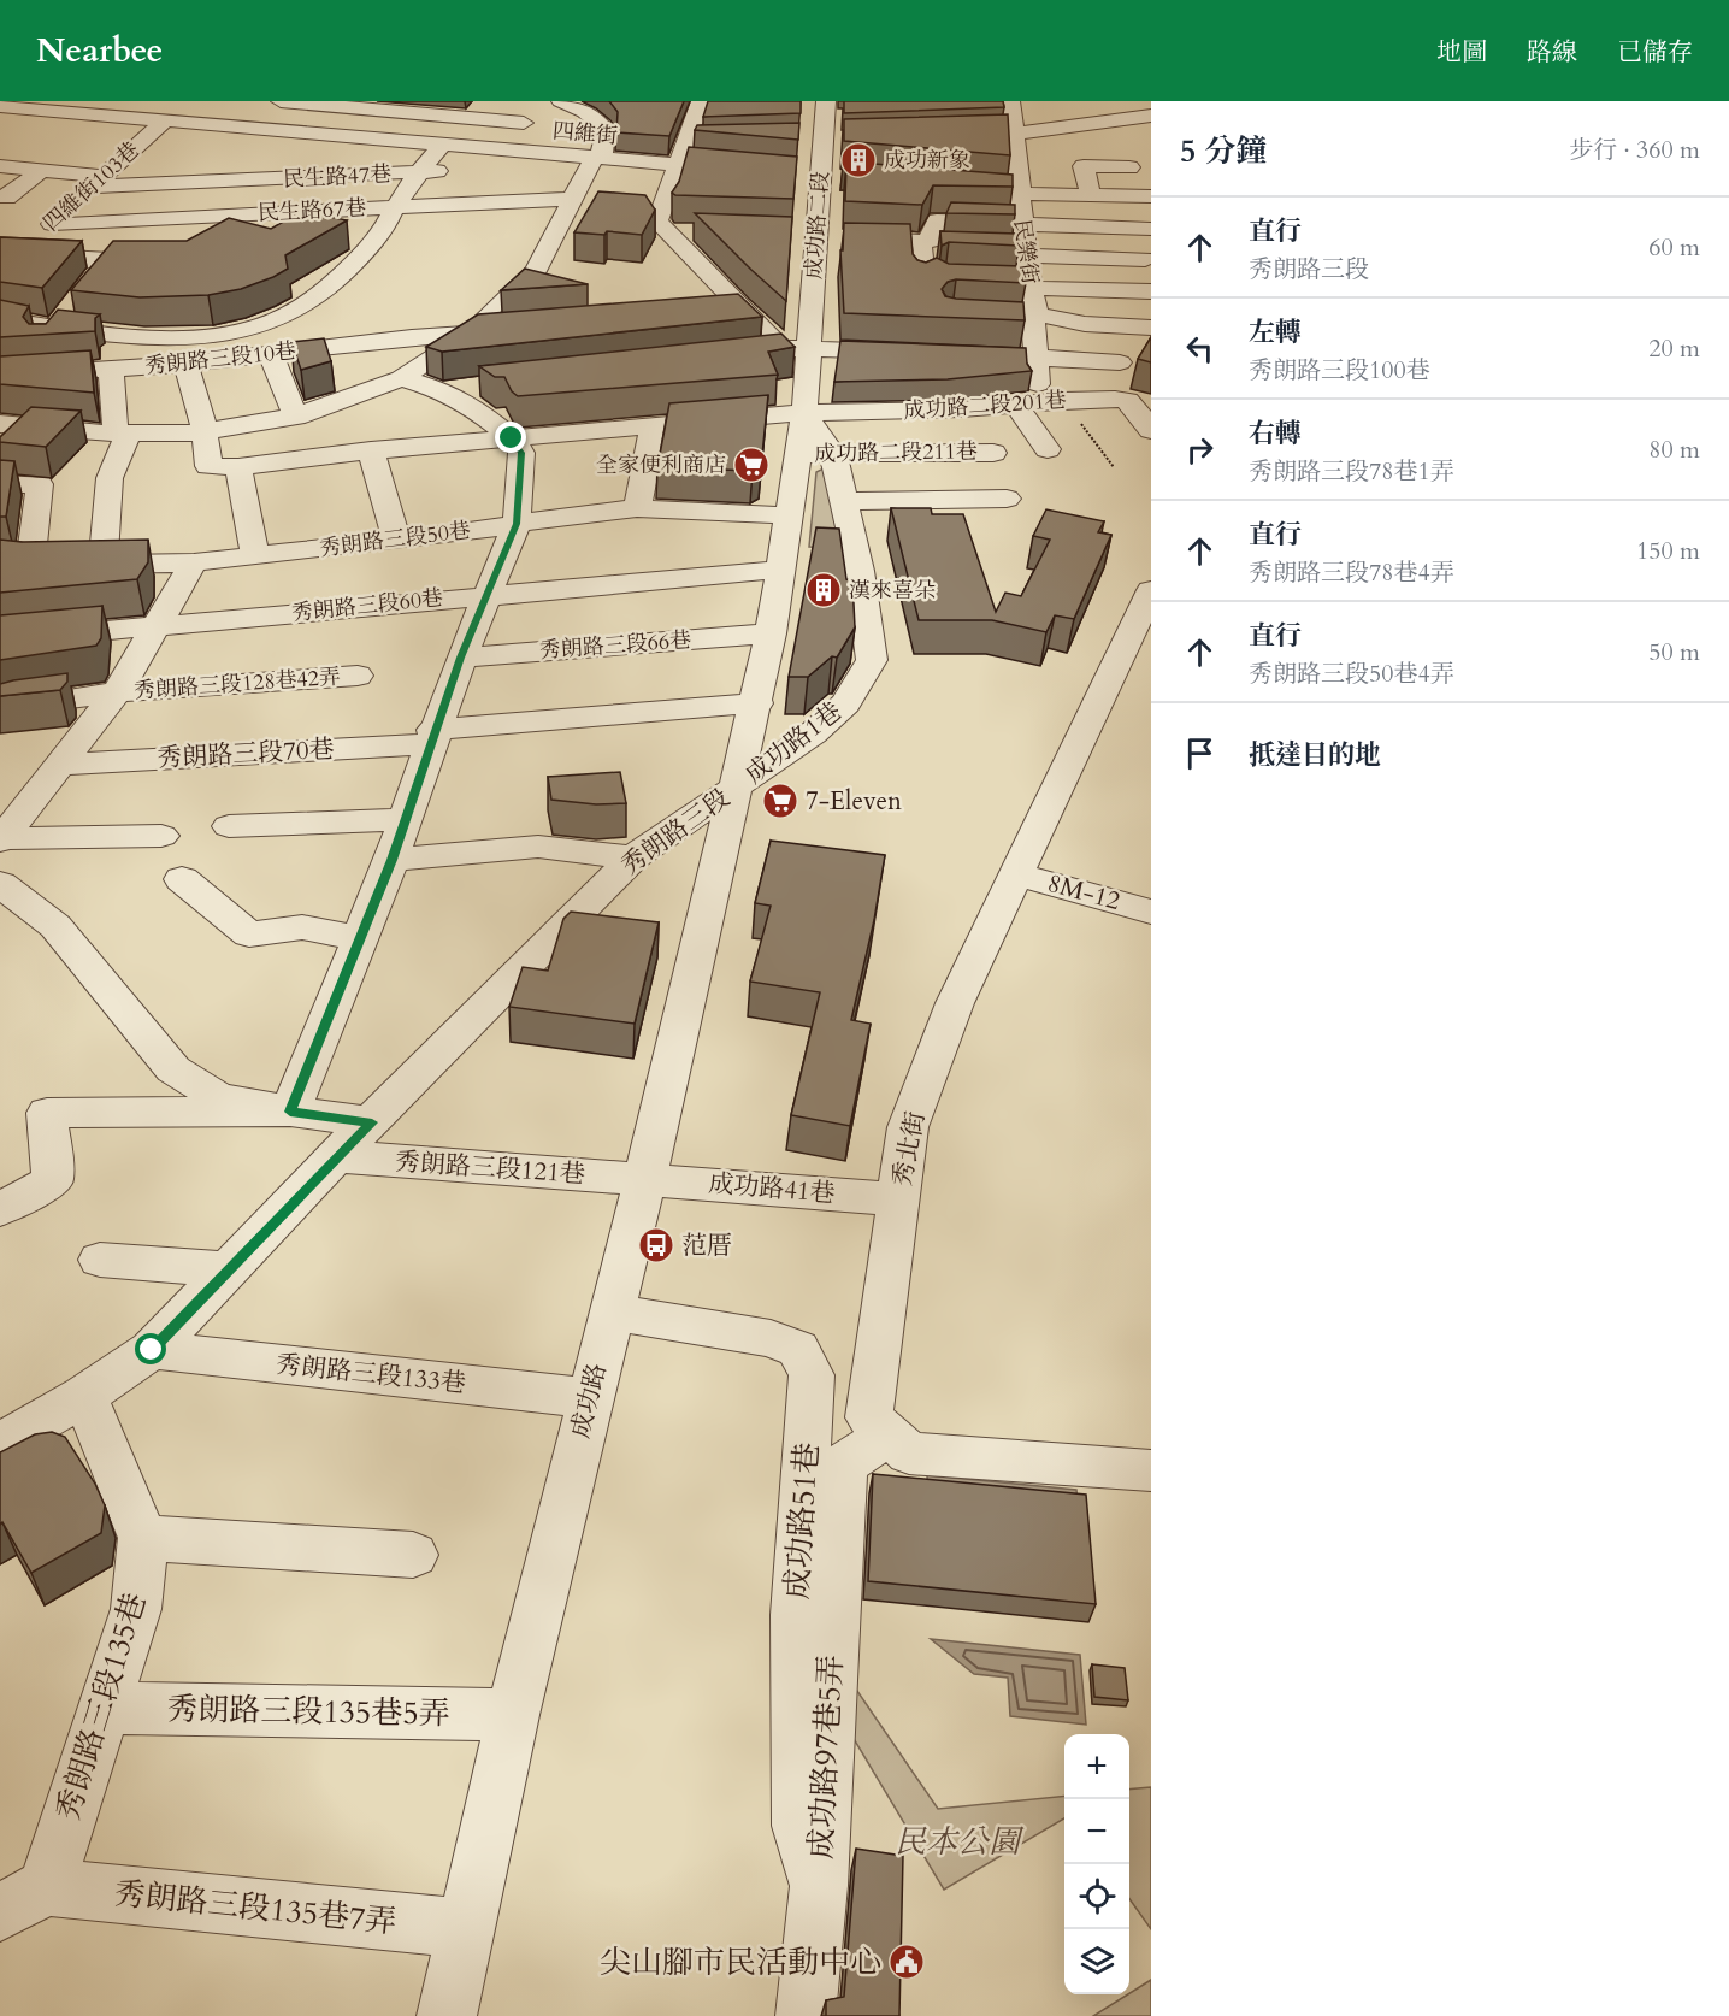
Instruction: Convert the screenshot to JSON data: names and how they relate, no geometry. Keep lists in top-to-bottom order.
{
  "streets": {
    "street": [
      "四維街",
      "民生路47巷",
      "四維街103巷",
      "民生路67巷",
      "成功路二段",
      "民樂街",
      "秀朗路三段10巷",
      "成功路二段201巷",
      "成功路二段211巷",
      "秀朗路三段50巷",
      "秀朗路三段60巷",
      "秀朗路三段66巷",
      "秀朗路三段128巷42弄",
      "成功路1巷",
      "秀朗路三段70巷",
      "秀朗路三段",
      "8M-12",
      "秀北街",
      "秀朗路三段121巷",
      "成功路41巷",
      "秀朗路三段133巷",
      "成功路",
      "成功路51巷",
      "秀朗路三段135巷",
      "秀朗路三段135巷5弄",
      "成功路97巷5弄",
      "秀朗路三段135巷7弄"
    ]
  },
  "crossings": [
    ["四維街", "四維街103巷"],
    ["民生路47巷", "四維街103巷"],
    ["四維街103巷", "民生路67巷"],
    ["成功路二段", "秀朗路三段"],
    ["民樂街", "成功路二段201巷"],
    ["成功路二段201巷", "秀朗路三段"],
    ["成功路二段211巷", "秀朗路三段"],
    ["秀朗路三段50巷", "秀朗路三段"],
    ["秀朗路三段60巷", "秀朗路三段"],
    ["秀朗路三段66巷", "秀朗路三段"],
    ["成功路1巷", "秀朗路三段"],
    ["成功路1巷", "成功路"],
    ["秀朗路三段70巷", "秀朗路三段"],
    ["秀朗路三段", "秀朗路三段121巷"],
    ["秀朗路三段", "秀朗路三段133巷"],
    ["秀朗路三段", "成功路"],
    ["秀朗路三段", "秀朗路三段135巷"],
    ["8M-12", "秀北街"],
    ["秀北街", "成功路41巷"],
    ["秀北街", "成功路97巷5弄"],
    ["秀朗路三段121巷", "成功路41巷"],
    ["秀朗路三段121巷", "成功路"],
    ["成功路41巷", "成功路"],
    ["秀朗路三段133巷", "成功路"],
    ["成功路", "成功路51巷"],
    ["成功路", "秀朗路三段135巷5弄"],
    ["成功路", "秀朗路三段135巷7弄"],
    ["成功路51巷", "成功路97巷5弄"],
    ["秀朗路三段135巷", "秀朗路三段135巷5弄"],
    ["秀朗路三段135巷", "秀朗路三段135巷7弄"]
  ],
  "parks": ["民本公園"],
  "places": {
    "building": ["成功新象", "漢來喜朵"],
    "supermarket": ["全家便利商店", "7-Eleven"],
    "bus stop": ["范厝"],
    "public building": ["尖山腳市民活動中心"]
  },
  "page": {
    "header": "Nearbee",
    "nav": ["地圖", "路線", "已儲存"],
    "heading": ["5 分鐘", "步行 · 360 m"],
    "list": [
      ["直行", "秀朗路三段", "60 m"],
      ["左轉", "秀朗路三段100巷", "20 m"],
      ["右轉", "秀朗路三段78巷1弄", "80 m"],
      ["直行", "秀朗路三段78巷4弄", "150 m"],
      ["直行", "秀朗路三段50巷4弄", "50 m"],
      "抵達目的地"
    ],
    "map_buttons": ["+", "−"]
  }
}
